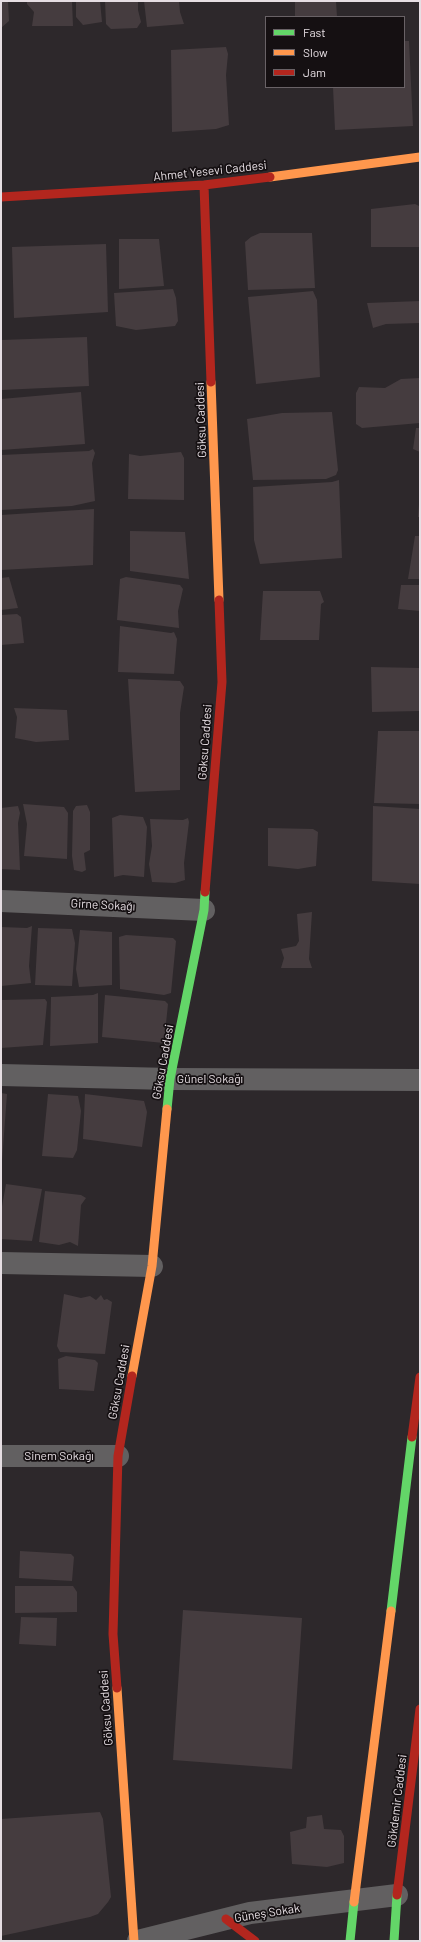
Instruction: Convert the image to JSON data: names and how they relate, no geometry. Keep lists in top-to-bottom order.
{
  "streets": {
    "street": [
      "Ahmet Yesevi Caddesi",
      "Göksu Caddesi",
      "Girne Sokağı",
      "Günel Sokağı",
      "Sinem Sokağı",
      "Gökdemir Caddesi",
      "Güneş Sokak"
    ]
  },
  "crossings": [
    ["Ahmet Yesevi Caddesi", "Göksu Caddesi"],
    ["Göksu Caddesi", "Girne Sokağı"],
    ["Göksu Caddesi", "Günel Sokağı"],
    ["Göksu Caddesi", "Sinem Sokağı"],
    ["Gökdemir Caddesi", "Güneş Sokak"]
  ],
  "legend": ["Fast", "Slow", "Jam"]
}
